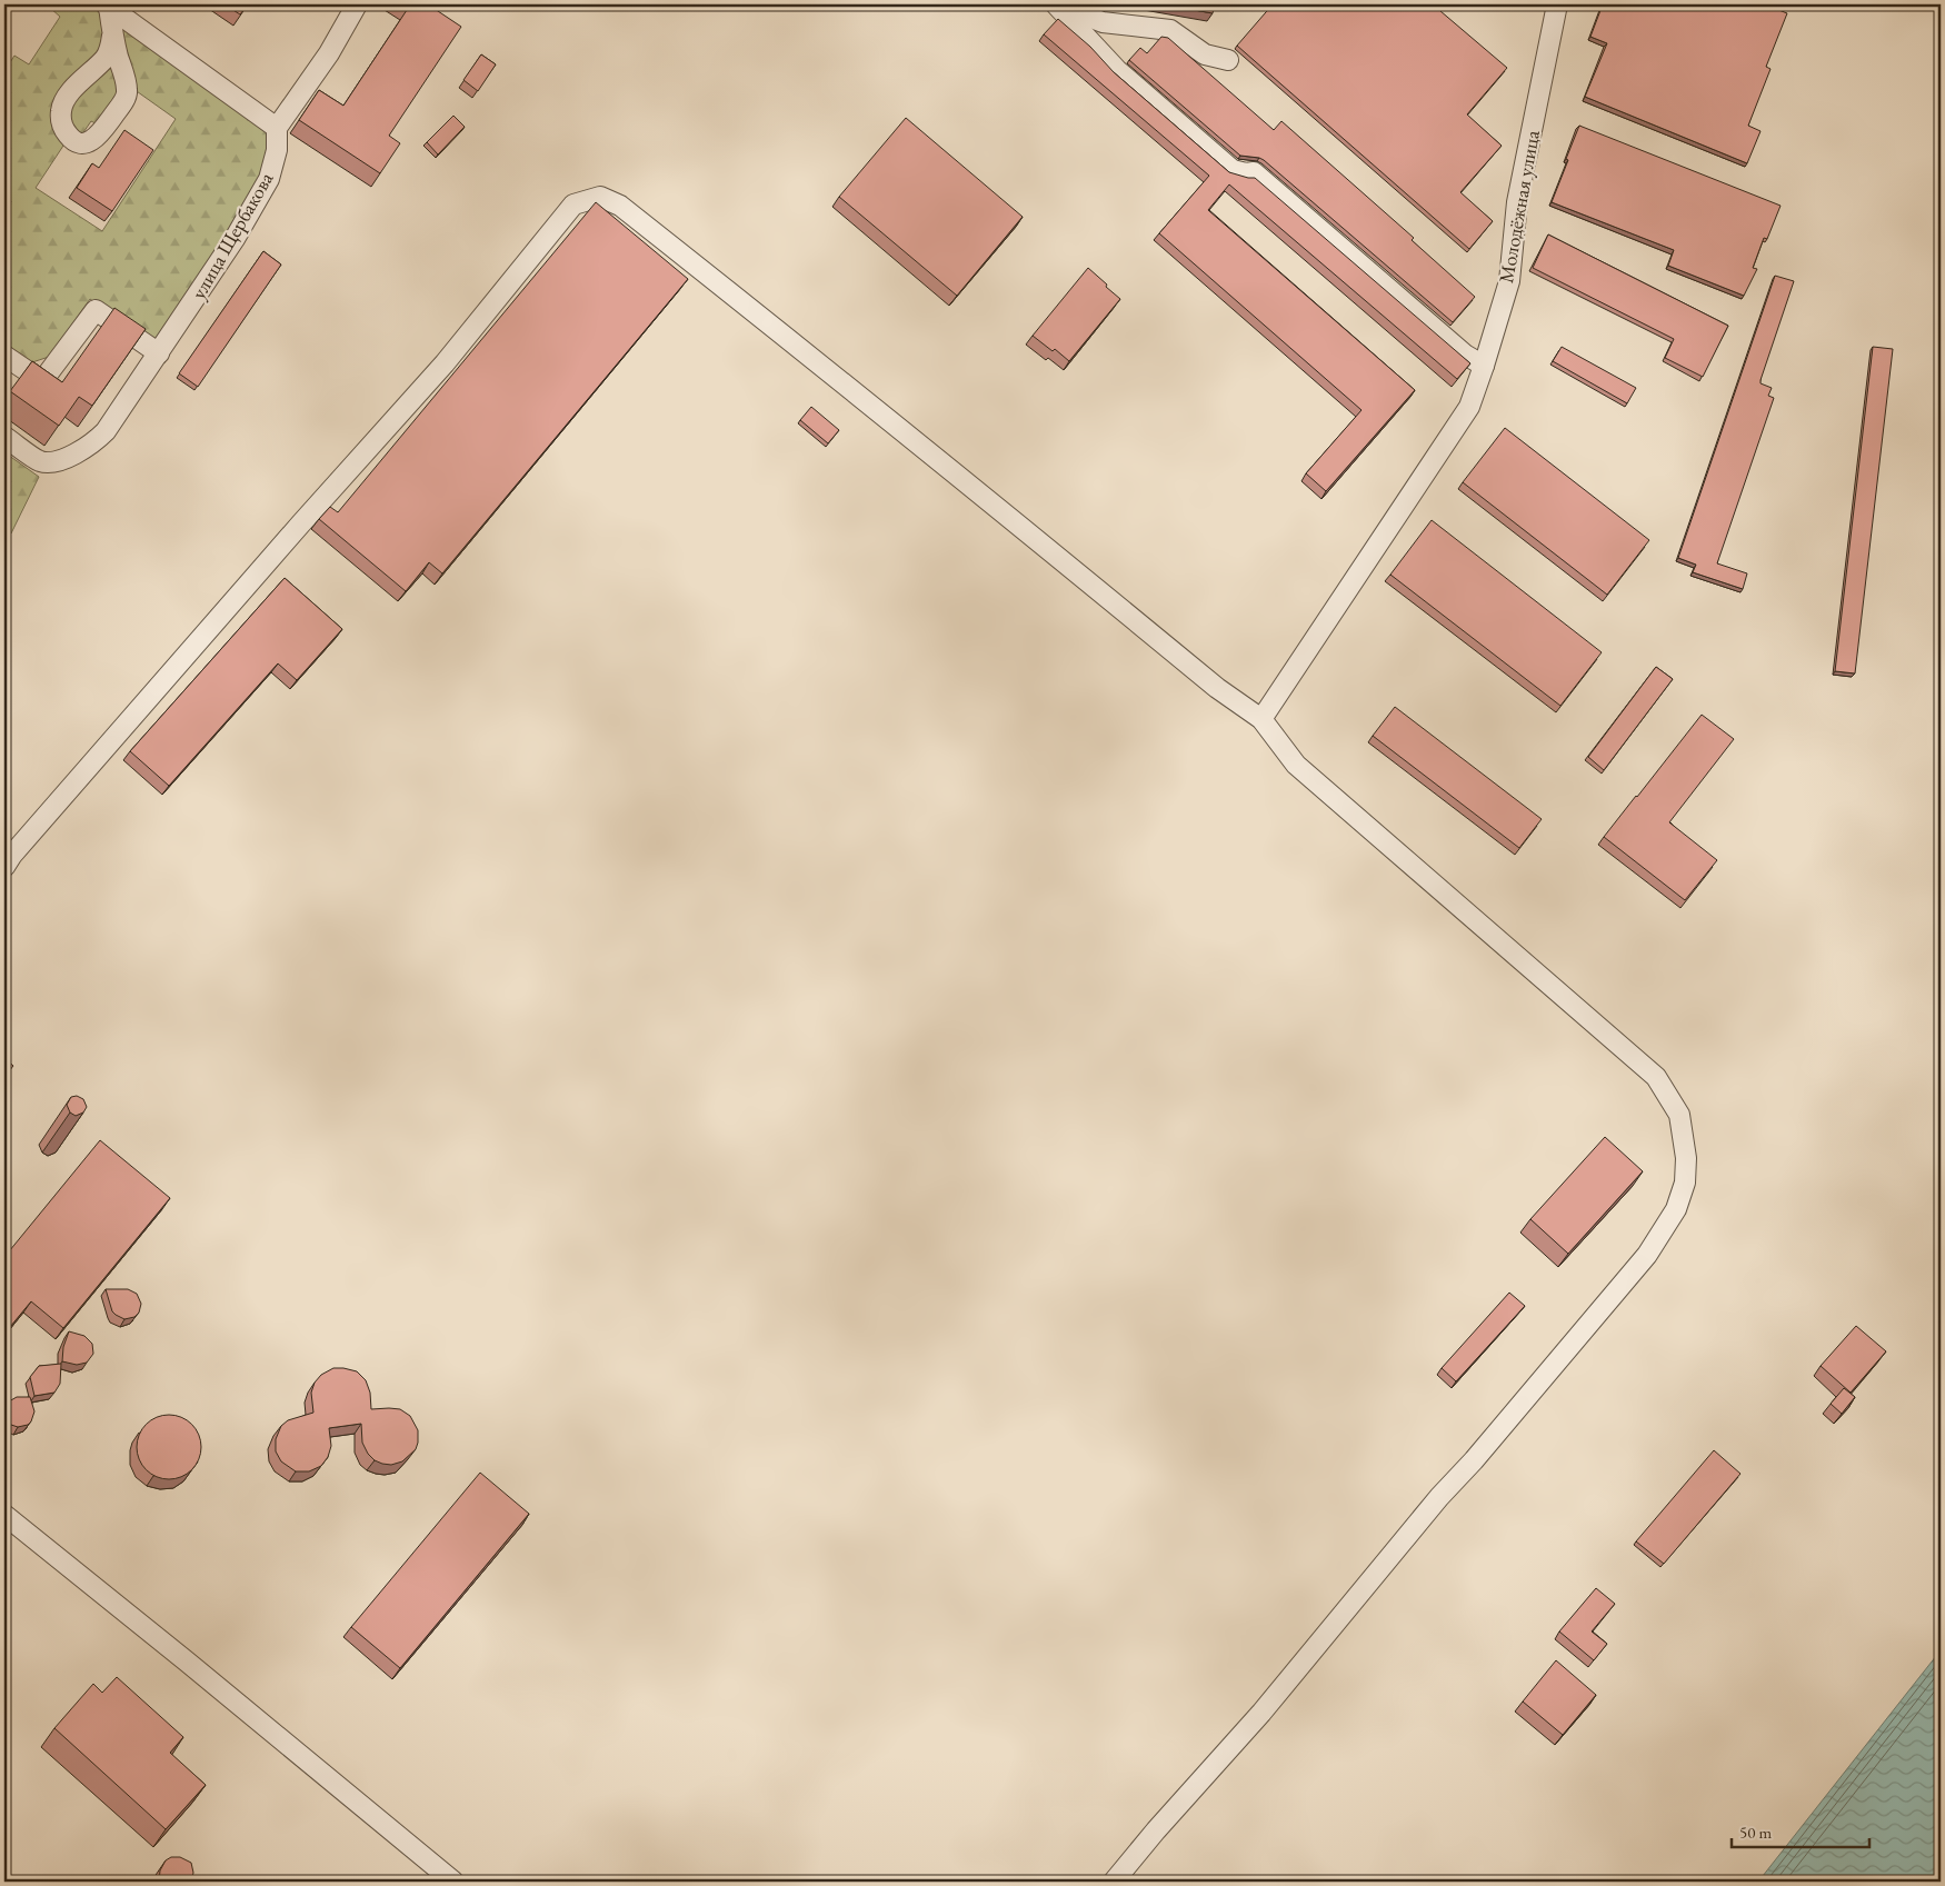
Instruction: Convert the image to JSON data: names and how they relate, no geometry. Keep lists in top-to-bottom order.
{
  "streets": {
    "street": ["Молодёжная улица", "улица Щербакова"]
  },
  "scale_bar": "50 m"
}
